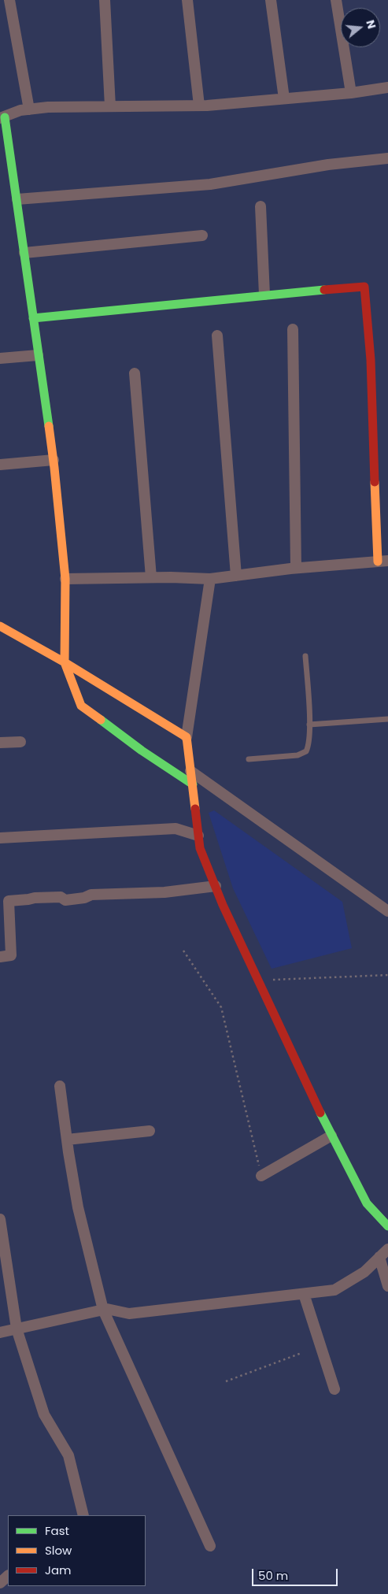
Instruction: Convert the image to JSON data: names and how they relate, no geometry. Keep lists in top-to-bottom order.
{
  "legend": ["Fast", "Slow", "Jam"],
  "scale_bar": "50 m",
  "north": "right"
}
